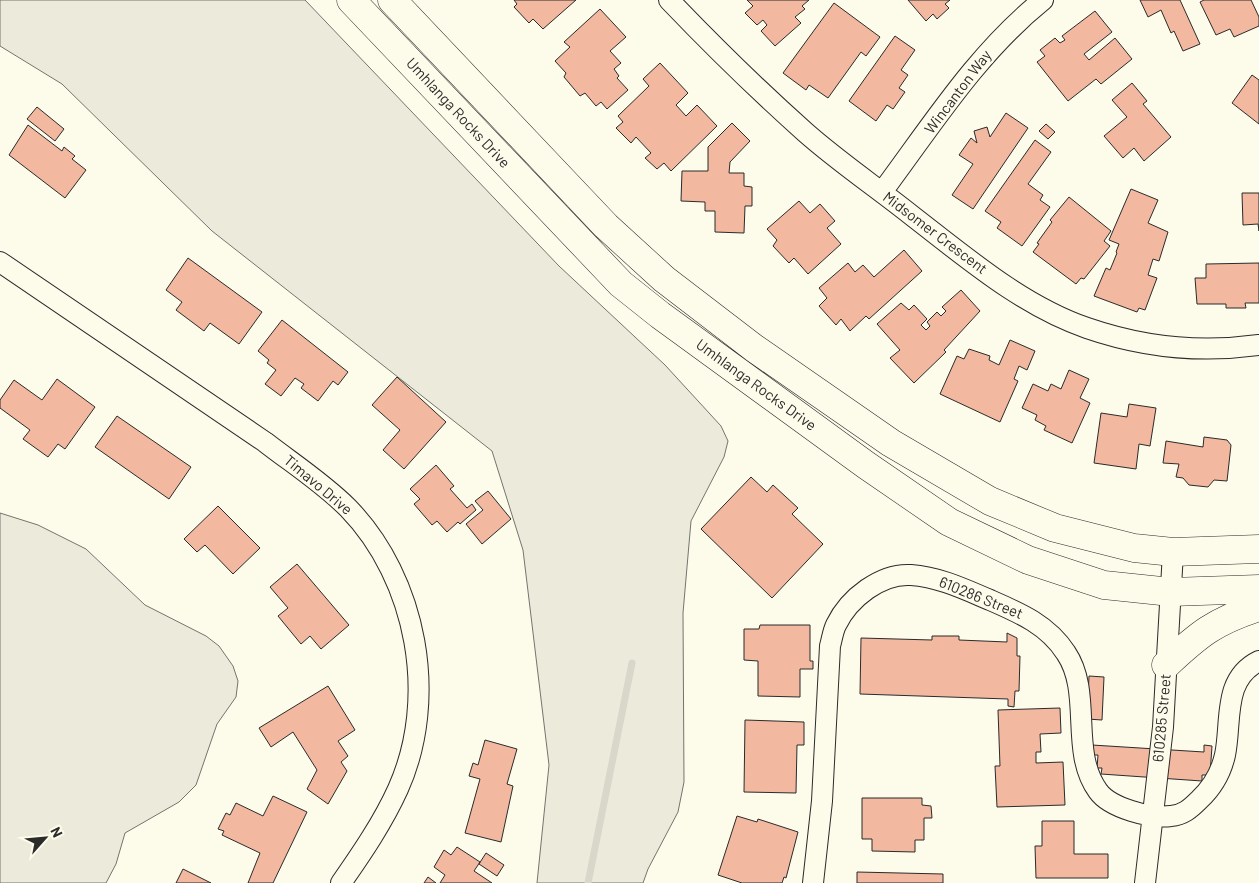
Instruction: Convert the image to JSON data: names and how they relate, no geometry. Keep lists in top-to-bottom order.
{
  "streets": {
    "main road": ["Umhlanga Rocks Drive"],
    "street": [
      "Wincanton Way",
      "Midsomer Crescent",
      "Timavo Drive",
      "610286 Street",
      "610285 Street"
    ]
  },
  "crossings": [
    ["Wincanton Way", "Midsomer Crescent"],
    ["Umhlanga Rocks Drive", "610285 Street"],
    ["610286 Street", "610285 Street"]
  ],
  "north": "top right"
}
